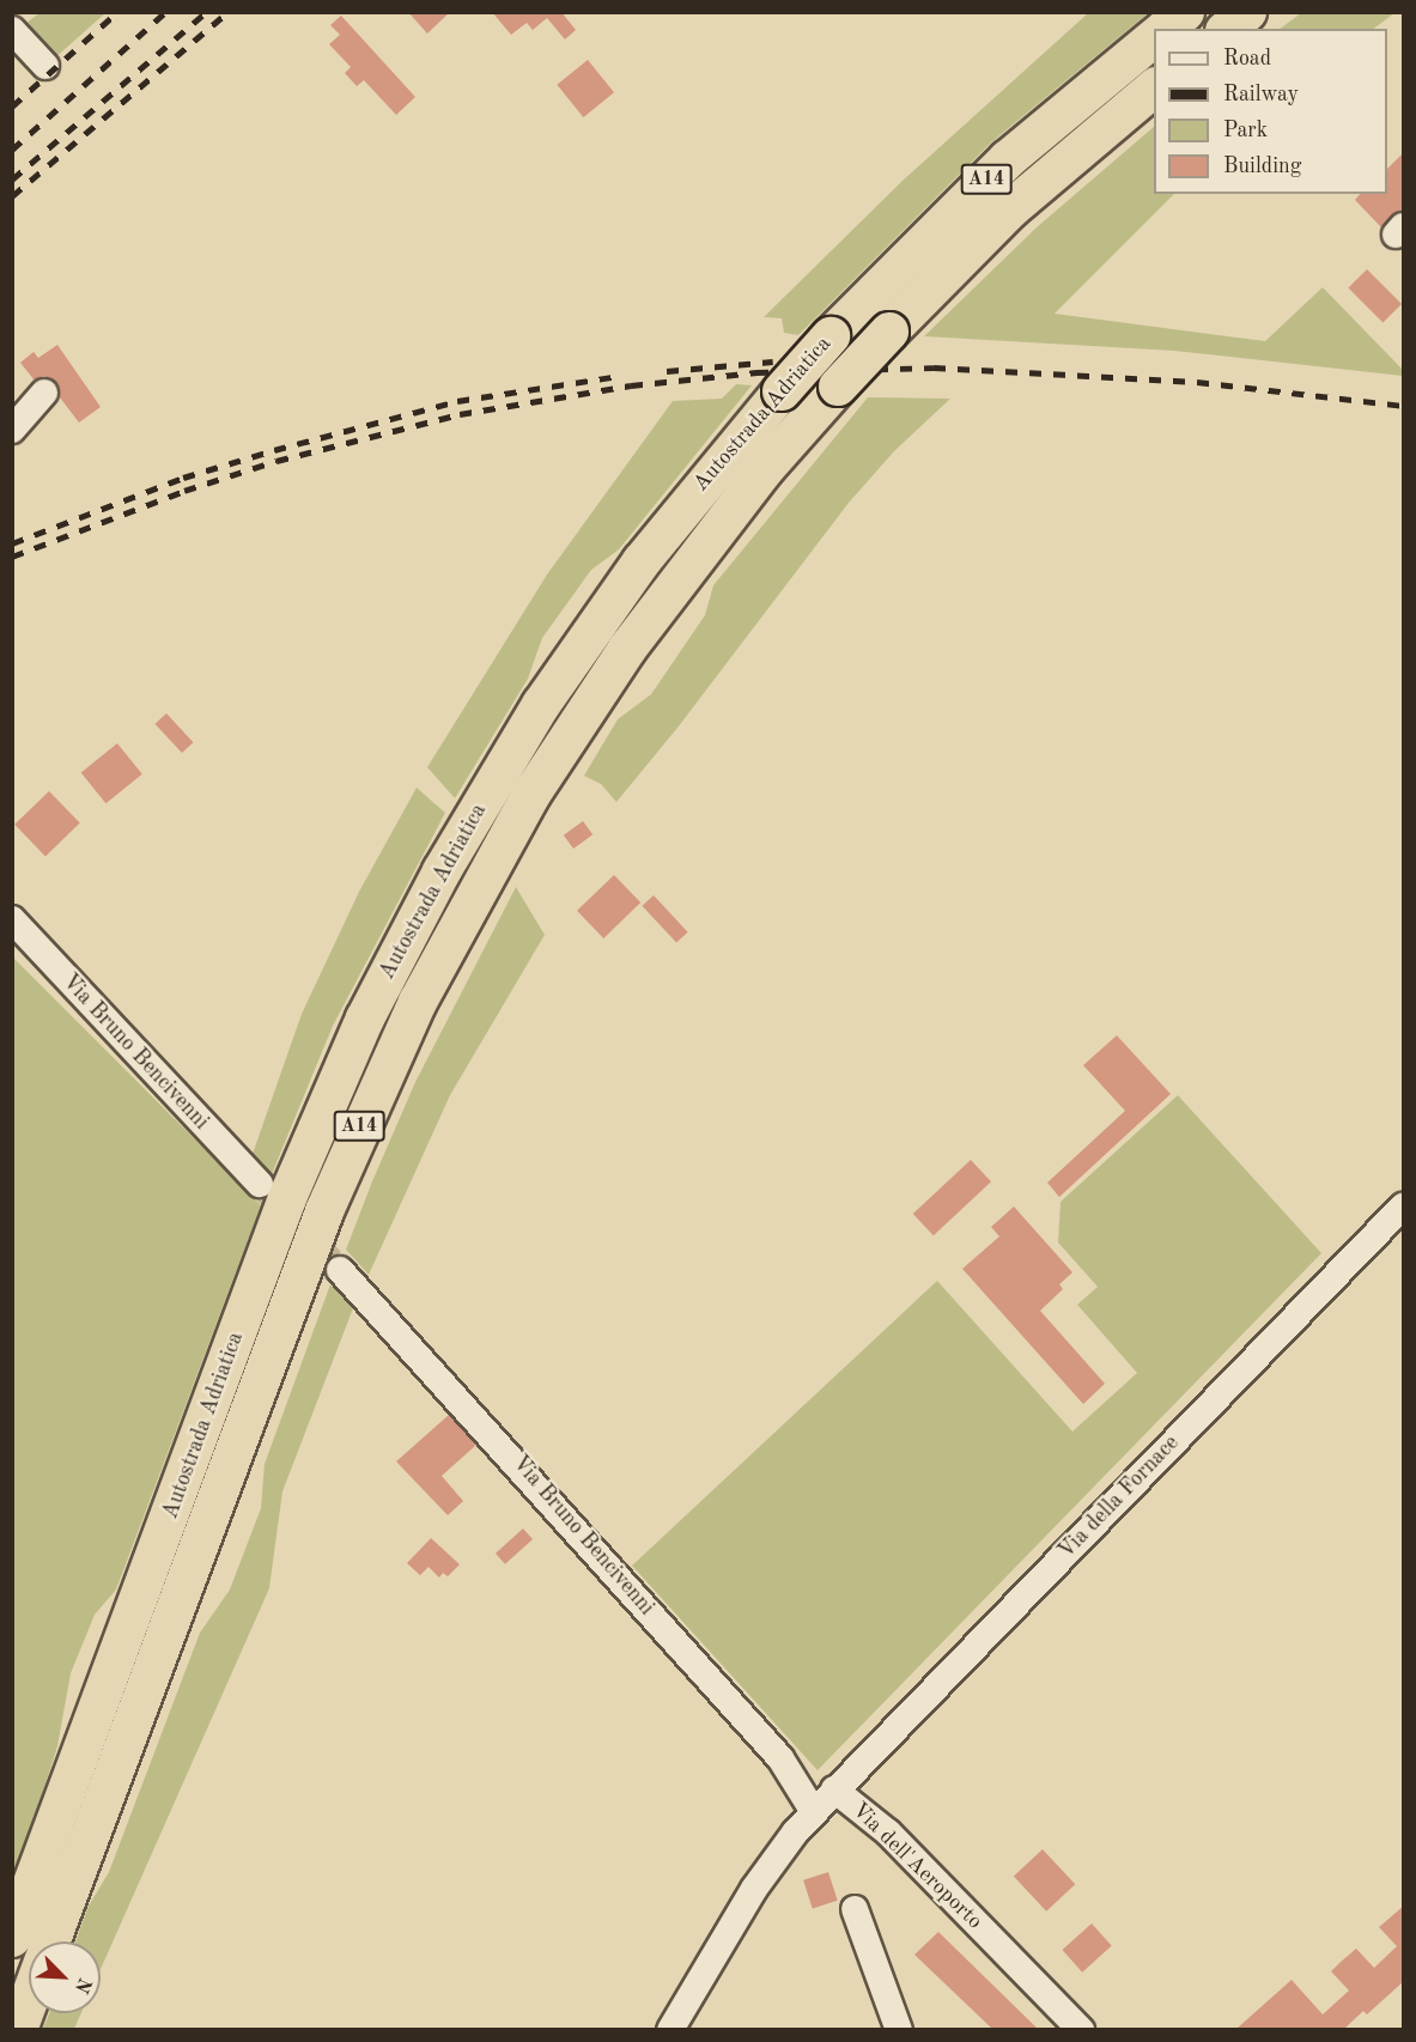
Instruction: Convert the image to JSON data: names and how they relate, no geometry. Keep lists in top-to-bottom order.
{
  "streets": {
    "highway": ["A14", "Autostrada Adriatica"],
    "street": ["Via Bruno Bencivenni", "Via della Fornace", "Via dell'Aeroporto"]
  },
  "crossings": [
    ["Via Bruno Bencivenni", "Via dell'Aeroporto"],
    ["Via della Fornace", "Via dell'Aeroporto"]
  ],
  "legend": [
    "Road",
    "Railway",
    "Park",
    "Building"
  ],
  "north": "bottom right"
}
